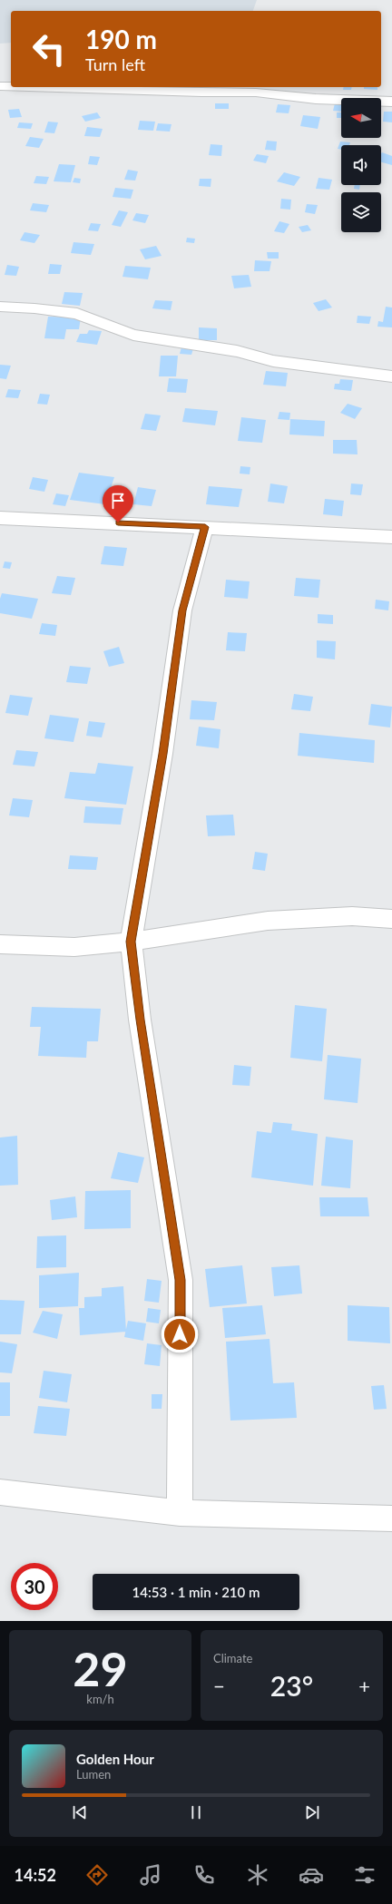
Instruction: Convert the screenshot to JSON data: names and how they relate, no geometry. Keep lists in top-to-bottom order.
{
  "north": "left",
  "page": {
    "turn": ["190 m", "Turn left"],
    "limit": "30",
    "trip": "14:53 · 1 min · 210 m",
    "tile": [
      ["29", "km/h"],
      "Climate"
    ],
    "heat": ["−", "23°", "+"],
    "song": ["Golden Hour", "Lumen"],
    "tabs": "14:52"
  }
}
